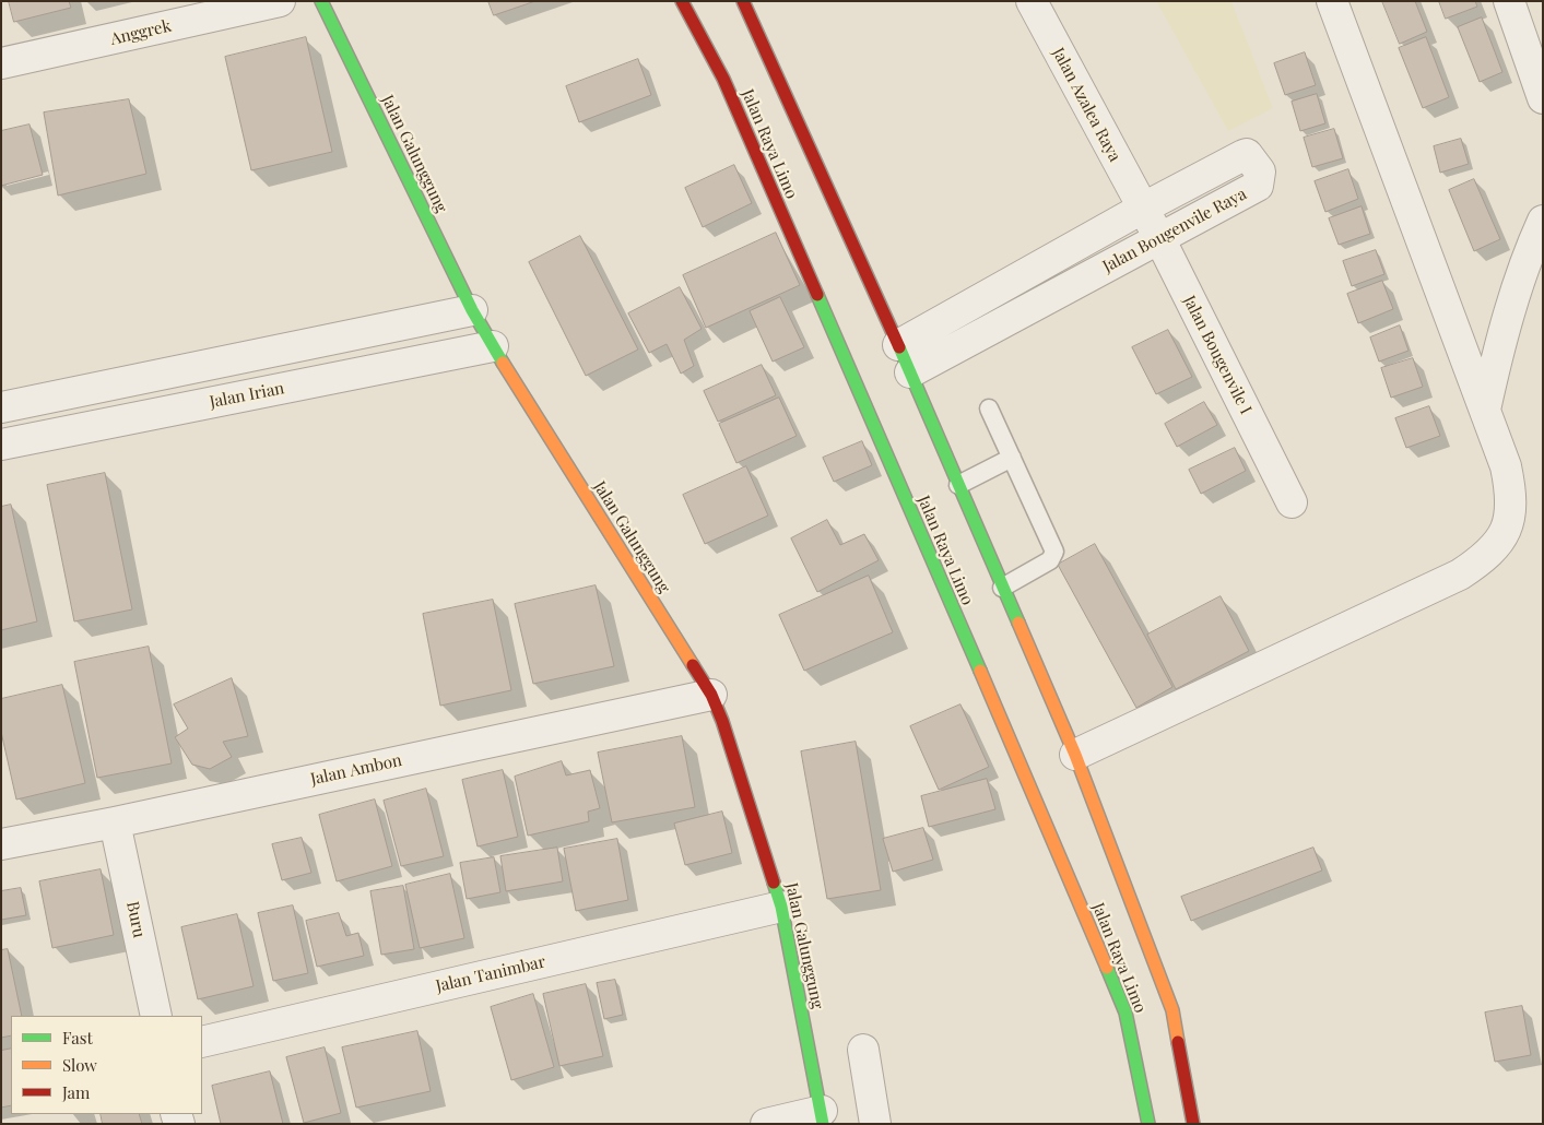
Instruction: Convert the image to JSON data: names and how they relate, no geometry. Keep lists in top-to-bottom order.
{
  "streets": {
    "main road": ["Jalan Raya Limo", "Jalan Galunggung"],
    "street": [
      "Anggrek",
      "Jalan Azalea Raya",
      "Jalan Bougenvile Raya",
      "Jalan Bougenvile I",
      "Jalan Irian",
      "Jalan Ambon",
      "Buru",
      "Jalan Tanimbar"
    ]
  },
  "crossings": [
    ["Jalan Azalea Raya", "Jalan Bougenvile Raya"],
    ["Jalan Azalea Raya", "Jalan Bougenvile I"],
    ["Jalan Raya Limo", "Jalan Bougenvile Raya"],
    ["Jalan Galunggung", "Jalan Irian"],
    ["Jalan Galunggung", "Jalan Ambon"],
    ["Jalan Galunggung", "Jalan Tanimbar"],
    ["Jalan Bougenvile Raya", "Jalan Bougenvile I"],
    ["Jalan Ambon", "Buru"]
  ],
  "legend": ["Fast", "Slow", "Jam"]
}
